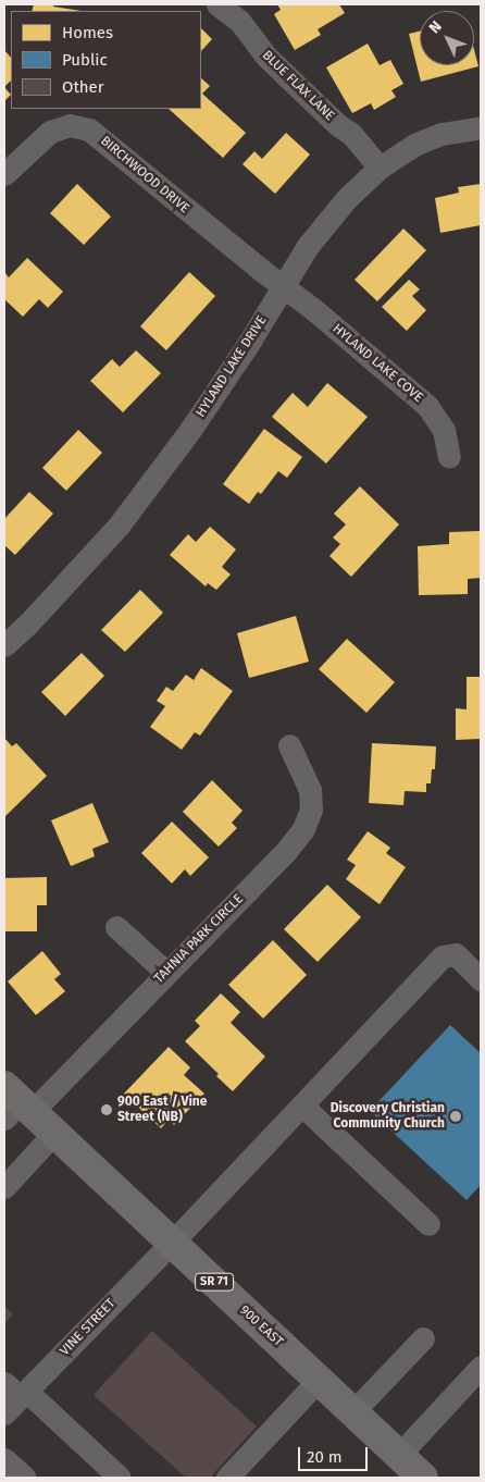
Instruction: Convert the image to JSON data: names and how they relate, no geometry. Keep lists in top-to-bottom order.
{
  "streets": {
    "main road": ["SR 71", "900 EAST"],
    "street": [
      "BLUE FLAX LANE",
      "BIRCHWOOD DRIVE",
      "HYLAND LAKE COVE",
      "HYLAND LAKE DRIVE",
      "TAHNIA PARK CIRCLE",
      "VINE STREET"
    ]
  },
  "crossings": [
    ["BLUE FLAX LANE", "HYLAND LAKE DRIVE"],
    ["BIRCHWOOD DRIVE", "HYLAND LAKE COVE"],
    ["BIRCHWOOD DRIVE", "HYLAND LAKE DRIVE"],
    ["HYLAND LAKE COVE", "HYLAND LAKE DRIVE"],
    ["TAHNIA PARK CIRCLE", "900 EAST"],
    ["900 EAST", "VINE STREET"]
  ],
  "places": ["900 East / Vine Street (NB)", "Discovery Christian Community Church"],
  "legend": ["Homes", "Public", "Other"],
  "scale_bar": "20 m",
  "north": "top left"
}
